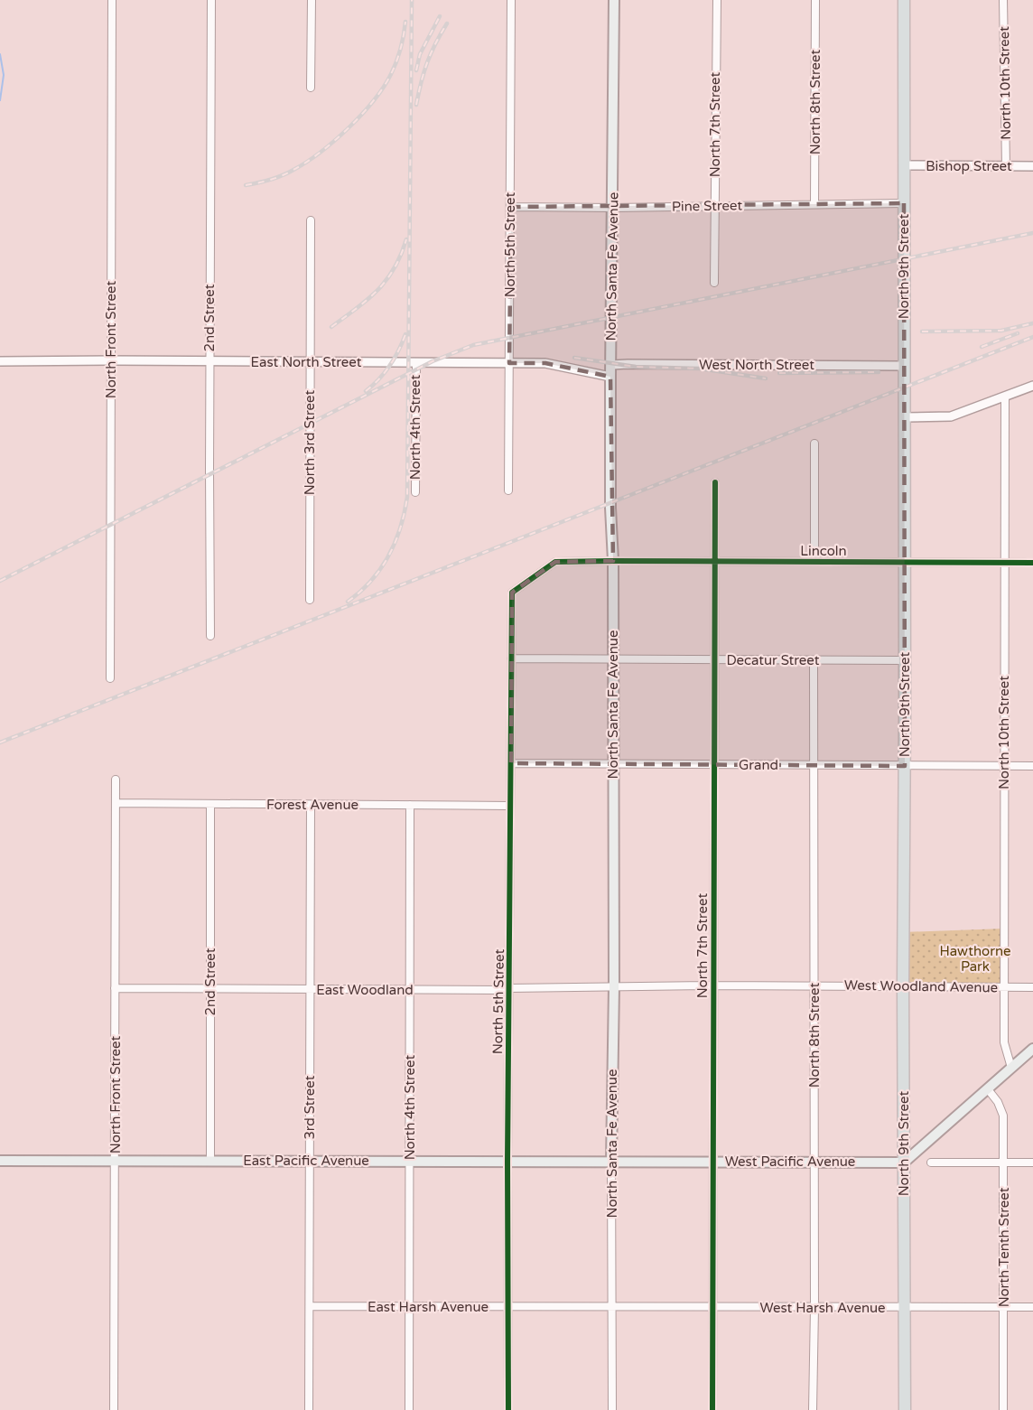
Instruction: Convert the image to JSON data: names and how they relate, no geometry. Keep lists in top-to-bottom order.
{
  "streets": {
    "main road": [
      "North Santa Fe Avenue",
      "North 9th Street",
      "East Pacific Avenue",
      "West Pacific Avenue"
    ],
    "street": [
      "North 10th Street",
      "North 8th Street",
      "North 7th Street",
      "Bishop Street",
      "Pine Street",
      "North 5th Street",
      "2nd Street",
      "North Front Street",
      "East North Street",
      "West North Street",
      "North 4th Street",
      "North 3rd Street",
      "Lincoln",
      "Decatur Street",
      "Grand",
      "Forest Avenue",
      "West Woodland Avenue",
      "East Woodland",
      "3rd Street",
      "North Tenth Street",
      "East Harsh Avenue",
      "West Harsh Avenue"
    ]
  },
  "crossings": [
    ["North 10th Street", "Bishop Street"],
    ["North 10th Street", "Lincoln"],
    ["North 10th Street", "Grand"],
    ["North 10th Street", "West Woodland Avenue"],
    ["North 8th Street", "Pine Street"],
    ["North 8th Street", "Decatur Street"],
    ["North 8th Street", "Grand"],
    ["North 8th Street", "West Woodland Avenue"],
    ["North 8th Street", "West Pacific Avenue"],
    ["North 8th Street", "West Harsh Avenue"],
    ["North 7th Street", "Pine Street"],
    ["North 7th Street", "Lincoln"],
    ["North 7th Street", "Decatur Street"],
    ["North 7th Street", "Grand"],
    ["North 7th Street", "West Woodland Avenue"],
    ["North 7th Street", "West Pacific Avenue"],
    ["North 7th Street", "West Harsh Avenue"],
    ["Bishop Street", "North 9th Street"],
    ["Pine Street", "North 5th Street"],
    ["Pine Street", "North Santa Fe Avenue"],
    ["Pine Street", "North 9th Street"],
    ["North 5th Street", "East North Street"],
    ["North 5th Street", "Lincoln"],
    ["North 5th Street", "Decatur Street"],
    ["North 5th Street", "Grand"],
    ["North 5th Street", "Forest Avenue"],
    ["North 5th Street", "East Woodland"],
    ["North 5th Street", "East Pacific Avenue"],
    ["North 5th Street", "East Harsh Avenue"],
    ["North Santa Fe Avenue", "East North Street"],
    ["North Santa Fe Avenue", "West North Street"],
    ["North Santa Fe Avenue", "Lincoln"],
    ["North Santa Fe Avenue", "Decatur Street"],
    ["North Santa Fe Avenue", "Grand"],
    ["North Santa Fe Avenue", "West Woodland Avenue"],
    ["North Santa Fe Avenue", "East Woodland"],
    ["North Santa Fe Avenue", "East Pacific Avenue"],
    ["North Santa Fe Avenue", "West Pacific Avenue"],
    ["North Santa Fe Avenue", "East Harsh Avenue"],
    ["North Santa Fe Avenue", "West Harsh Avenue"],
    ["North 9th Street", "West North Street"],
    ["North 9th Street", "Lincoln"],
    ["North 9th Street", "Decatur Street"],
    ["North 9th Street", "Grand"],
    ["North 9th Street", "West Woodland Avenue"],
    ["North 9th Street", "West Pacific Avenue"],
    ["North 9th Street", "West Harsh Avenue"],
    ["2nd Street", "East North Street"],
    ["2nd Street", "Forest Avenue"],
    ["2nd Street", "East Woodland"],
    ["2nd Street", "East Pacific Avenue"],
    ["North Front Street", "East North Street"],
    ["North Front Street", "Forest Avenue"],
    ["North Front Street", "East Woodland"],
    ["North Front Street", "East Pacific Avenue"],
    ["East North Street", "North 4th Street"],
    ["East North Street", "North 3rd Street"],
    ["North 4th Street", "Forest Avenue"],
    ["North 4th Street", "East Woodland"],
    ["North 4th Street", "East Pacific Avenue"],
    ["North 4th Street", "East Harsh Avenue"],
    ["Forest Avenue", "3rd Street"],
    ["West Woodland Avenue", "East Woodland"],
    ["East Woodland", "3rd Street"],
    ["3rd Street", "East Pacific Avenue"],
    ["3rd Street", "East Harsh Avenue"],
    ["East Pacific Avenue", "West Pacific Avenue"],
    ["North Tenth Street", "West Harsh Avenue"],
    ["East Harsh Avenue", "West Harsh Avenue"]
  ],
  "parks": ["Hawthorne Park"]
}
